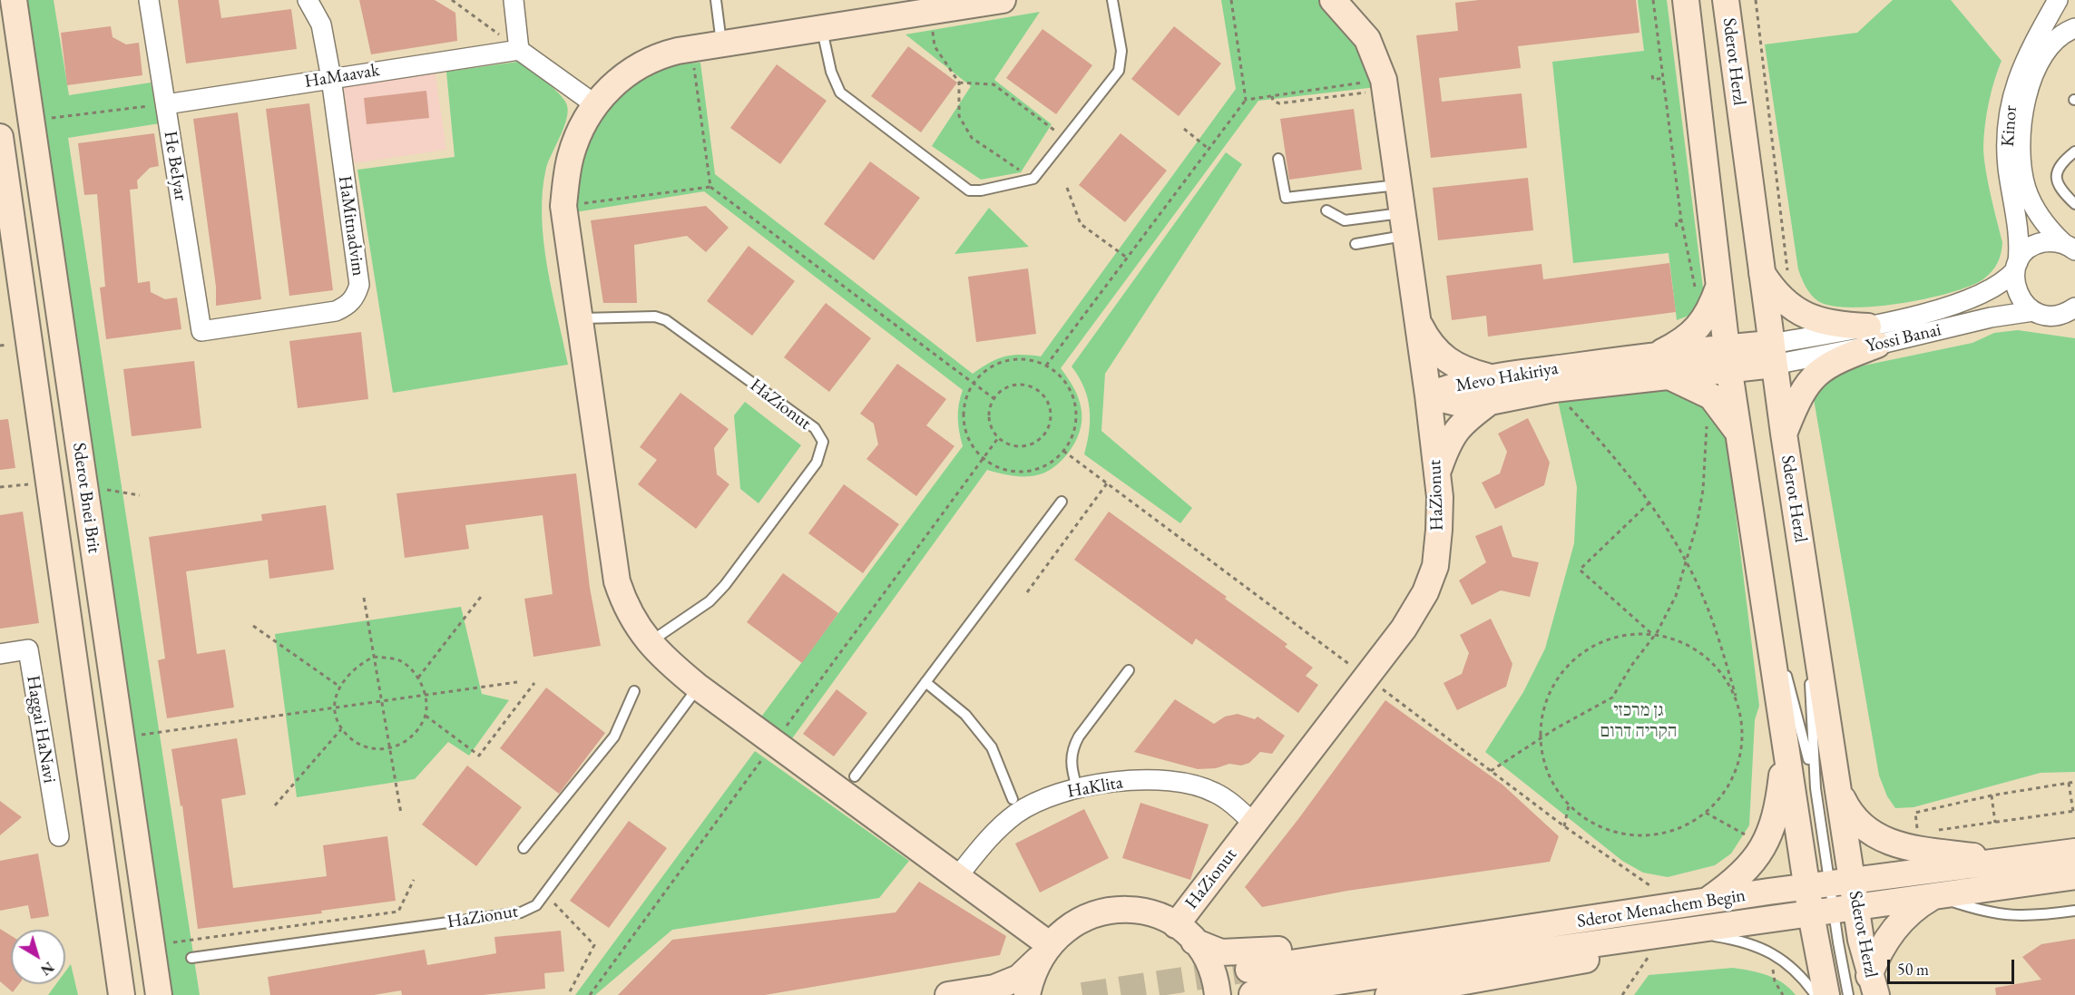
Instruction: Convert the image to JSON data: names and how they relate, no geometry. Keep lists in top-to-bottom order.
{
  "streets": {
    "main road": [
      "Sderot Herzl",
      "Mevo Hakiriya",
      "HaZionut",
      "Sderot Bnei Brit",
      "Sderot Menachem Begin"
    ],
    "street": [
      "HaMaavak",
      "Kinor",
      "He BeIyar",
      "HaMitnadvim",
      "Yossi Banai",
      "Haggai HaNavi",
      "HaKlita"
    ]
  },
  "crossings": [
    ["Sderot Herzl", "Yossi Banai"],
    ["Sderot Herzl", "Mevo Hakiriya"],
    ["Sderot Herzl", "Sderot Menachem Begin"],
    ["HaMaavak", "He BeIyar"],
    ["HaMaavak", "HaMitnadvim"],
    ["Kinor", "Yossi Banai"],
    ["He BeIyar", "HaMitnadvim"],
    ["Yossi Banai", "Mevo Hakiriya"],
    ["Mevo Hakiriya", "HaZionut"],
    ["HaZionut", "HaKlita"]
  ],
  "parks": ["גן מרכזי הקריה דרום"],
  "scale_bar": "50 m",
  "north": "bottom right"
}
